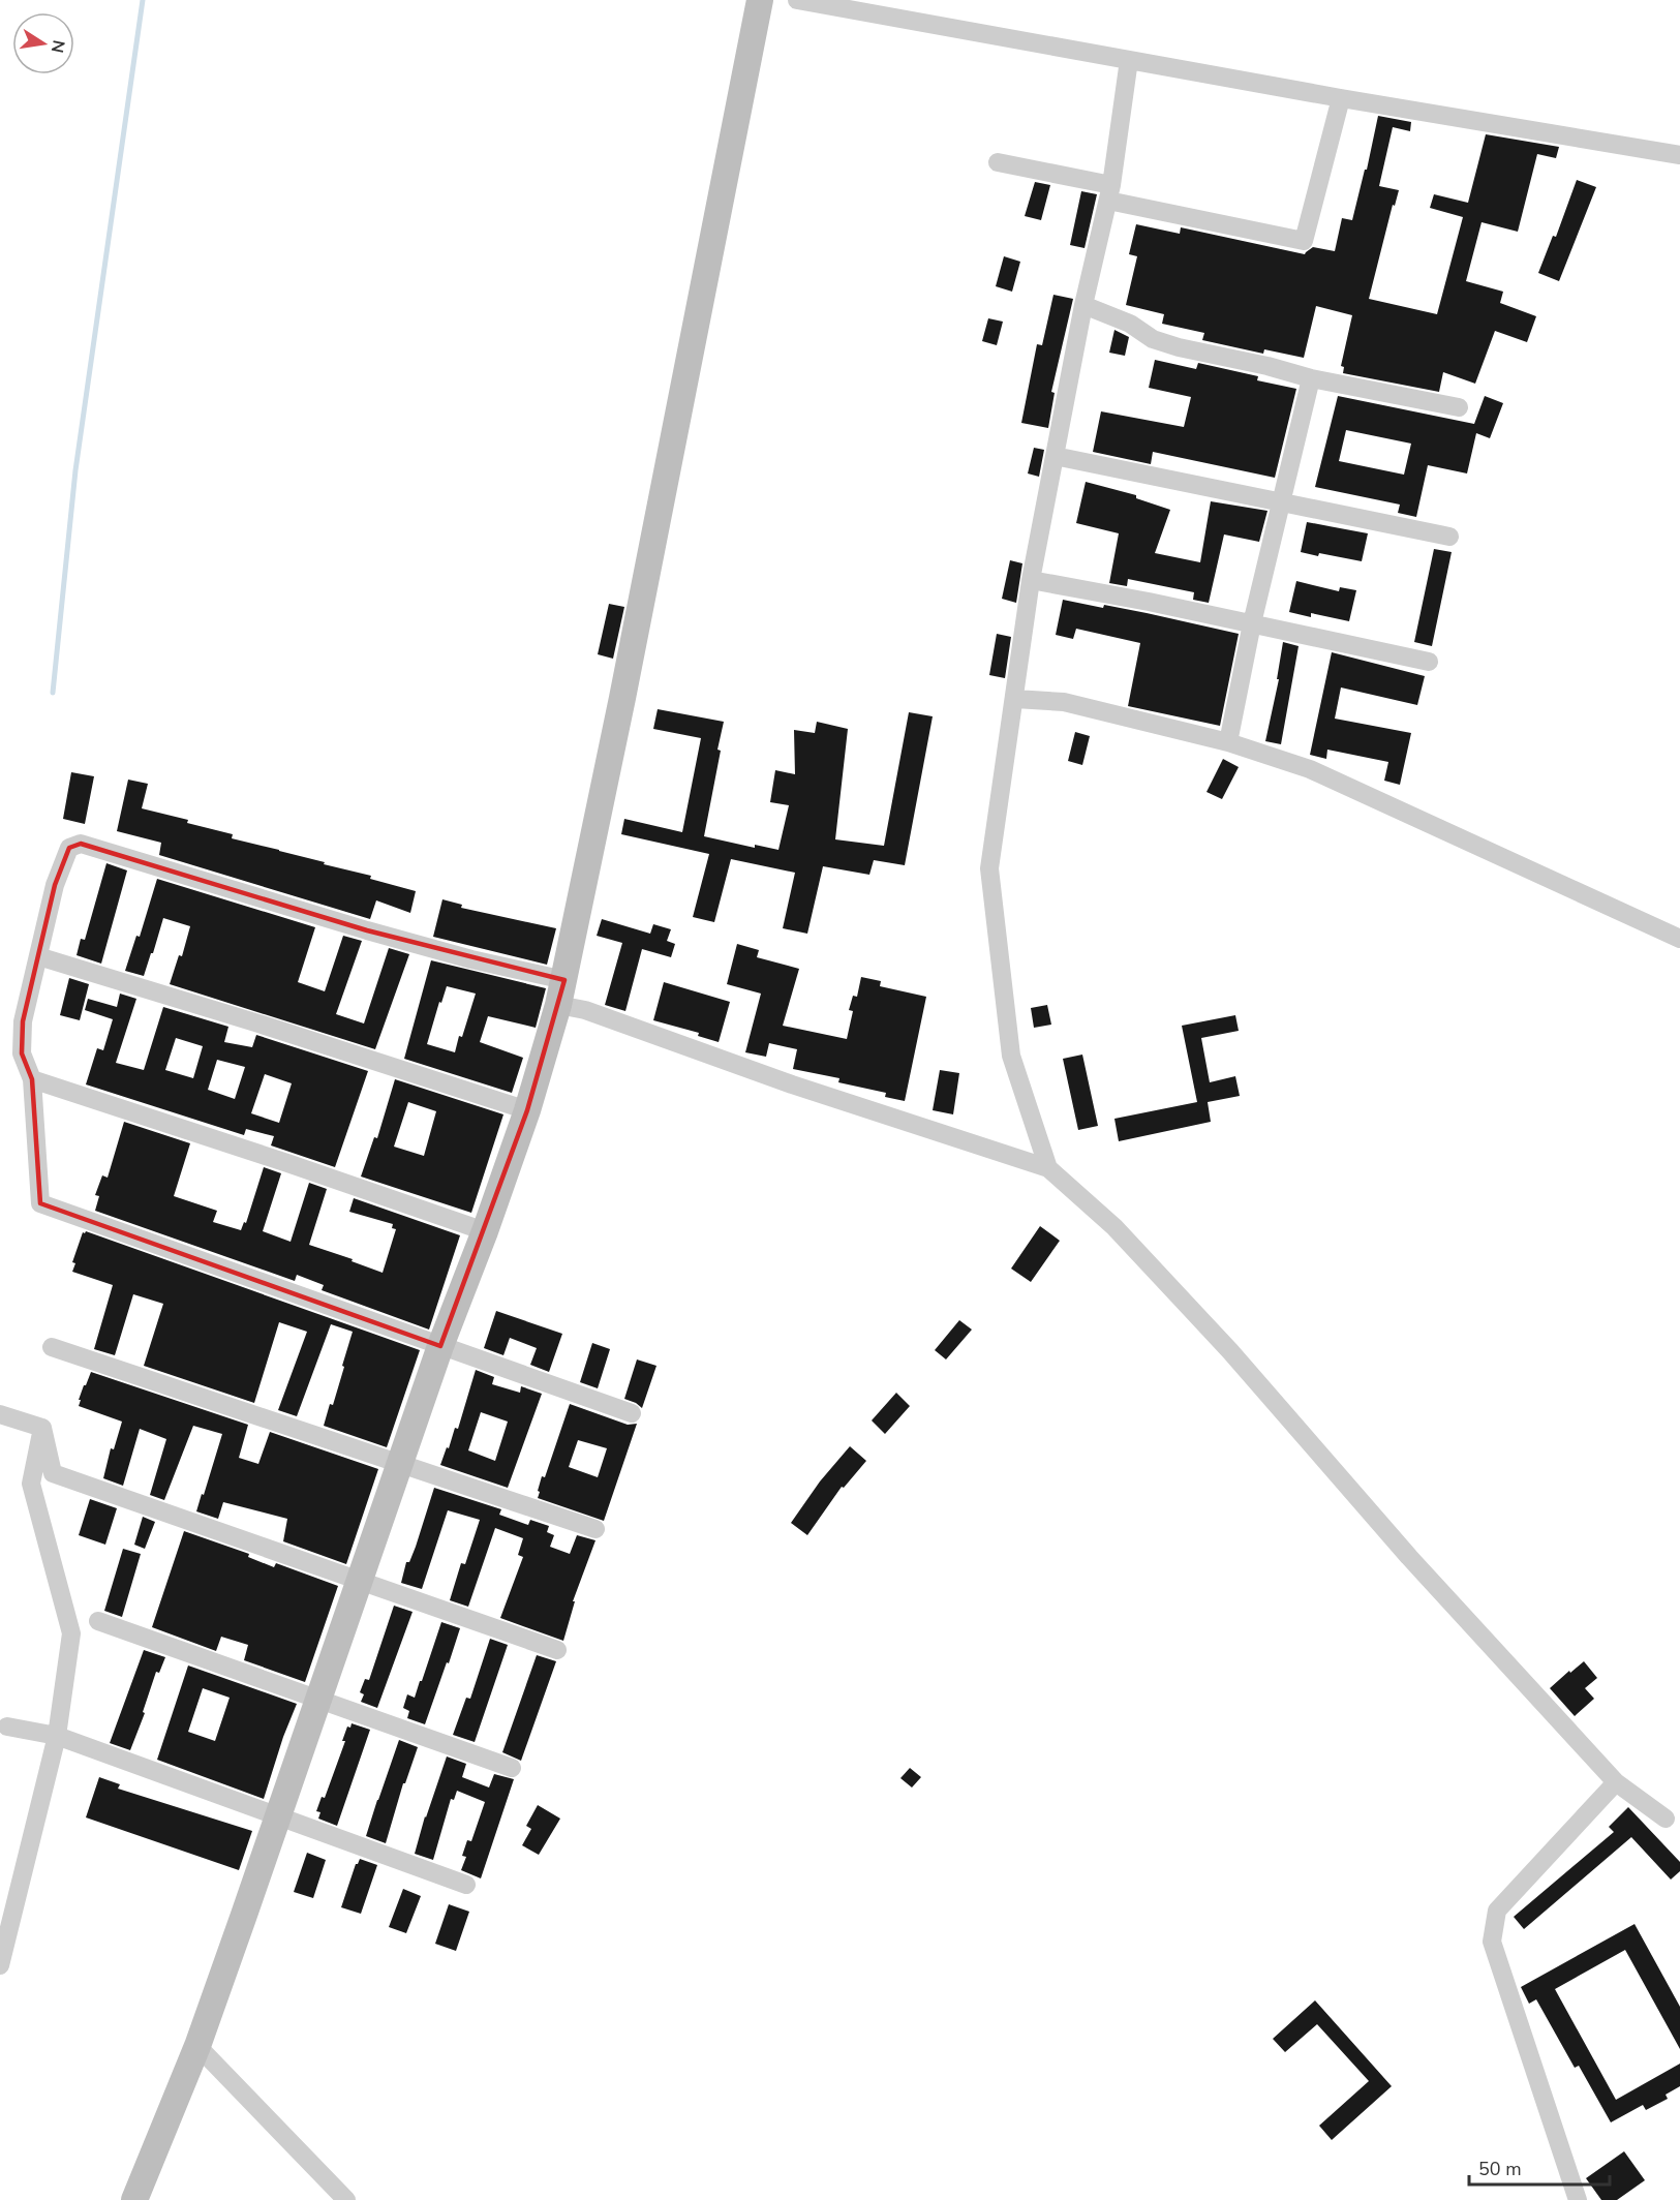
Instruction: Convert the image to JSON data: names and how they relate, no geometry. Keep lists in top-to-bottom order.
{
  "scale_bar": "50 m",
  "north": "right"
}
